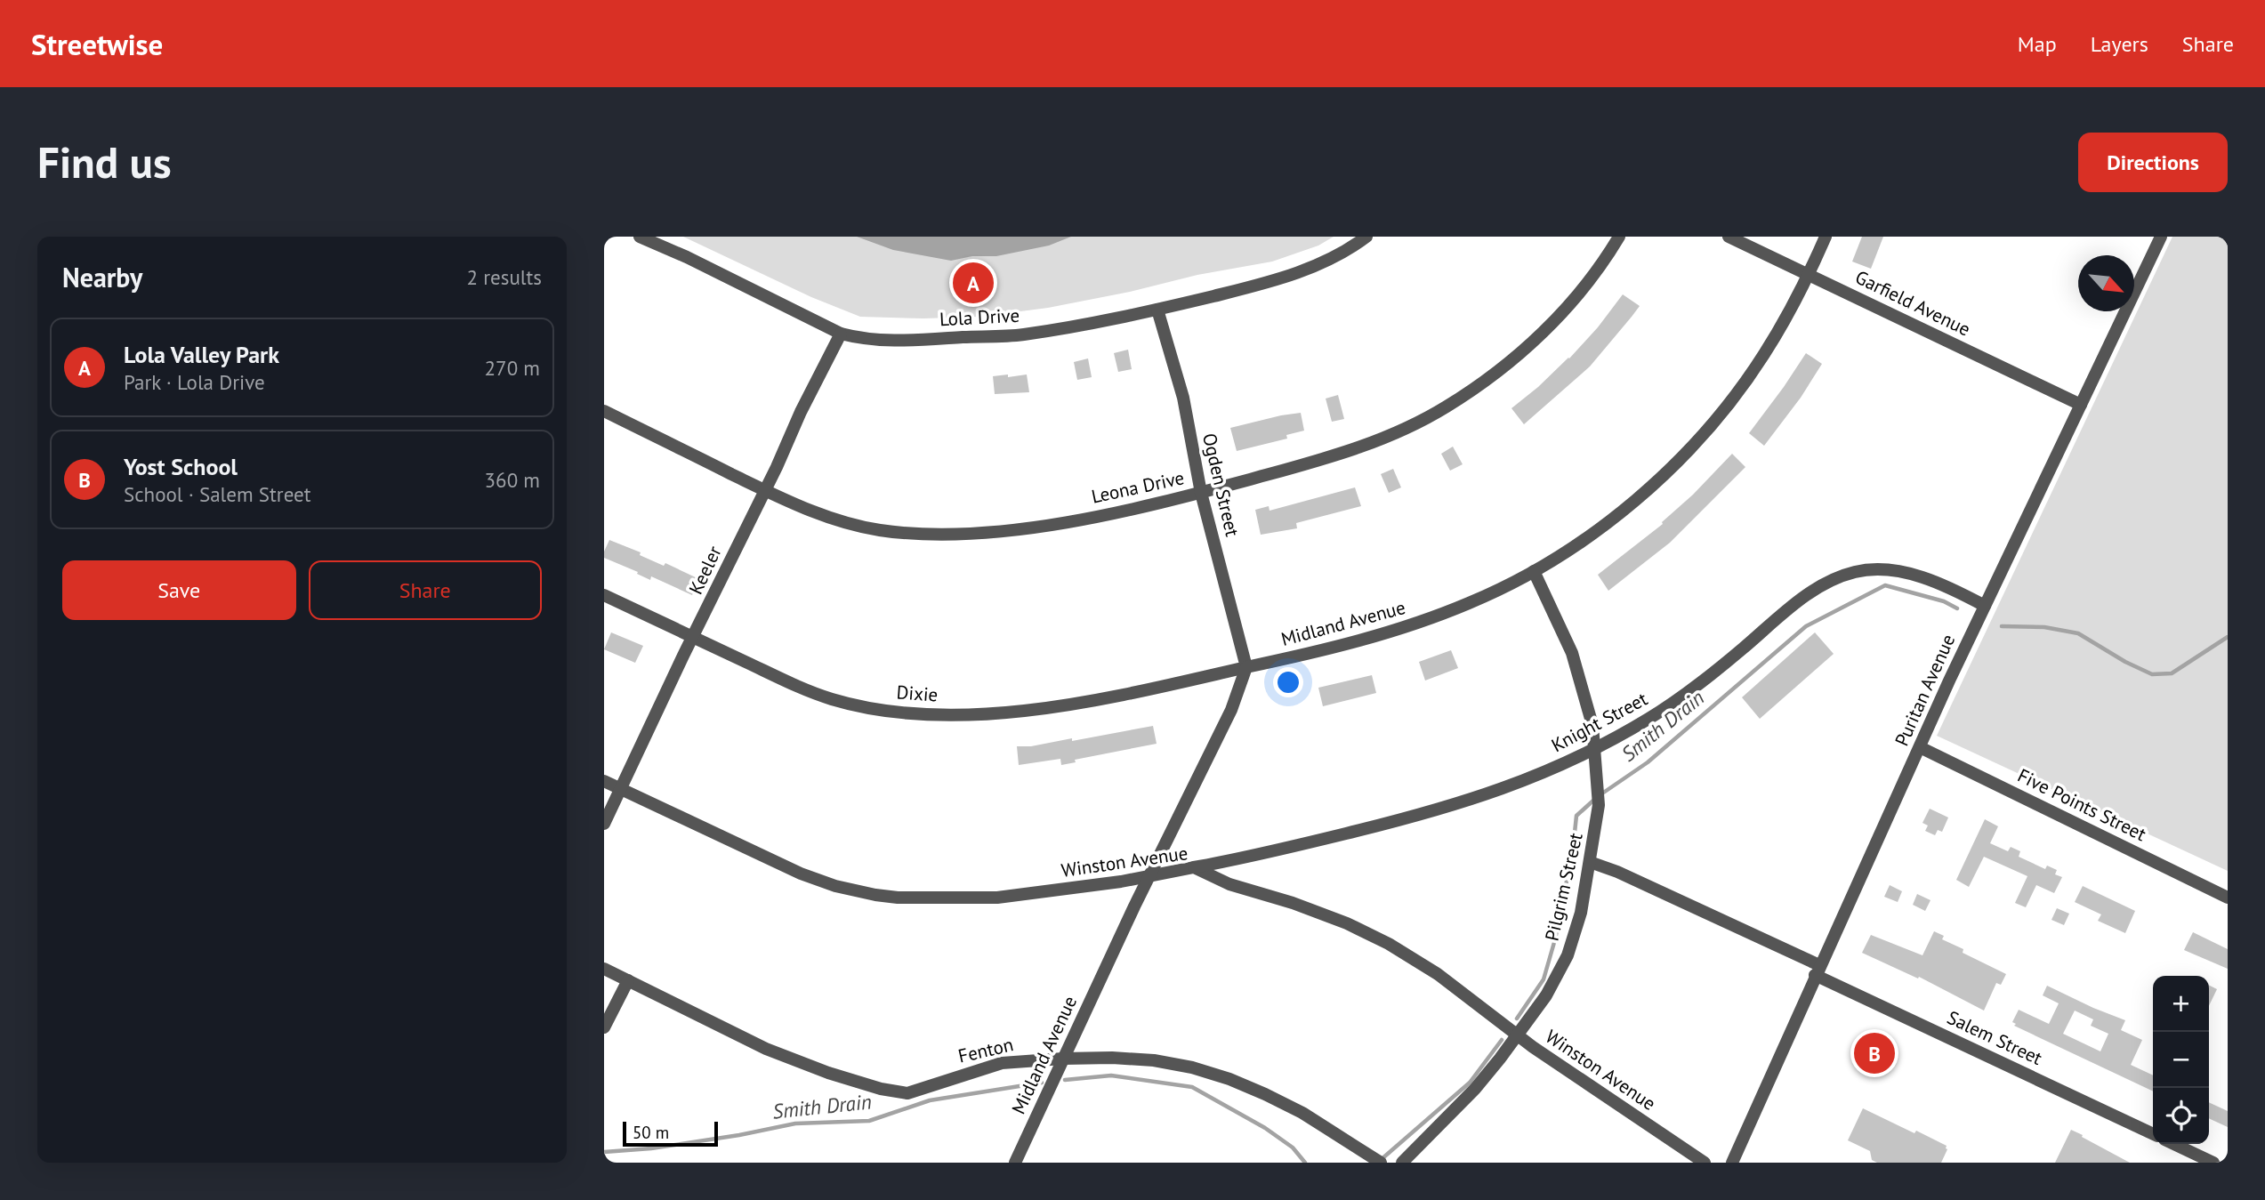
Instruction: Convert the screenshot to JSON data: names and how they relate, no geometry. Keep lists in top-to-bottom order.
{
  "streets": {
    "street": [
      "Garfield Avenue",
      "Lola Drive",
      "Ogden Street",
      "Leona Drive",
      "Keeler",
      "Midland Avenue",
      "Puritan Avenue",
      "Dixie",
      "Knight Street",
      "Five Points Street",
      "Winston Avenue",
      "Pilgrim Street",
      "Salem Street",
      "Fenton"
    ]
  },
  "crossings": [
    ["Garfield Avenue", "Midland Avenue"],
    ["Garfield Avenue", "Puritan Avenue"],
    ["Lola Drive", "Ogden Street"],
    ["Lola Drive", "Keeler"],
    ["Ogden Street", "Leona Drive"],
    ["Ogden Street", "Midland Avenue"],
    ["Ogden Street", "Dixie"],
    ["Leona Drive", "Keeler"],
    ["Keeler", "Dixie"],
    ["Keeler", "Winston Avenue"],
    ["Midland Avenue", "Dixie"],
    ["Midland Avenue", "Winston Avenue"],
    ["Midland Avenue", "Pilgrim Street"],
    ["Midland Avenue", "Fenton"],
    ["Puritan Avenue", "Knight Street"],
    ["Puritan Avenue", "Five Points Street"],
    ["Puritan Avenue", "Salem Street"],
    ["Knight Street", "Winston Avenue"],
    ["Knight Street", "Pilgrim Street"],
    ["Winston Avenue", "Pilgrim Street"],
    ["Pilgrim Street", "Salem Street"]
  ],
  "water": ["Smith Drain"],
  "scale_bar": "50 m",
  "north": "bottom right",
  "page": {
    "header": "Streetwise",
    "nav": ["Map", "Layers", "Share"],
    "buttons": [
      "Directions",
      ["Save", "Share"]
    ],
    "title": "Find us",
    "heading": ["Nearby", "2 results"],
    "pins": ["A", "B"],
    "list": [
      {
        "mark": "A",
        "name": "Lola Valley Park",
        "note": "Park · Lola Drive",
        "value": "270 m"
      },
      {
        "mark": "B",
        "name": "Yost School",
        "note": "School · Salem Street",
        "value": "360 m"
      }
    ],
    "map_buttons": ["+", "−"],
    "scale": "50 m"
  }
}
